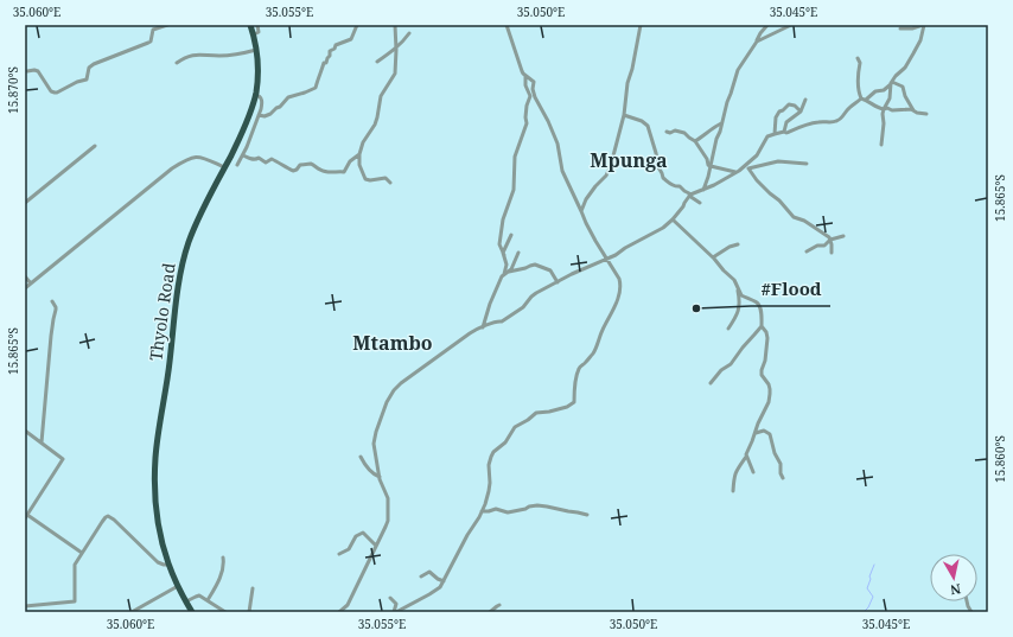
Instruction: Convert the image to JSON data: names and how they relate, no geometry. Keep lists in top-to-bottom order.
{
  "streets": {
    "highway": ["Thyolo Road"]
  },
  "districts": ["Mpunga", "Mtambo"],
  "places": ["#Flood"],
  "north": "bottom",
  "coordinates": [
    "35.060°E",
    "35.055°E",
    "35.050°E",
    "35.045°E",
    "15.870°S",
    "15.865°S",
    "15.860°S"
  ]
}
